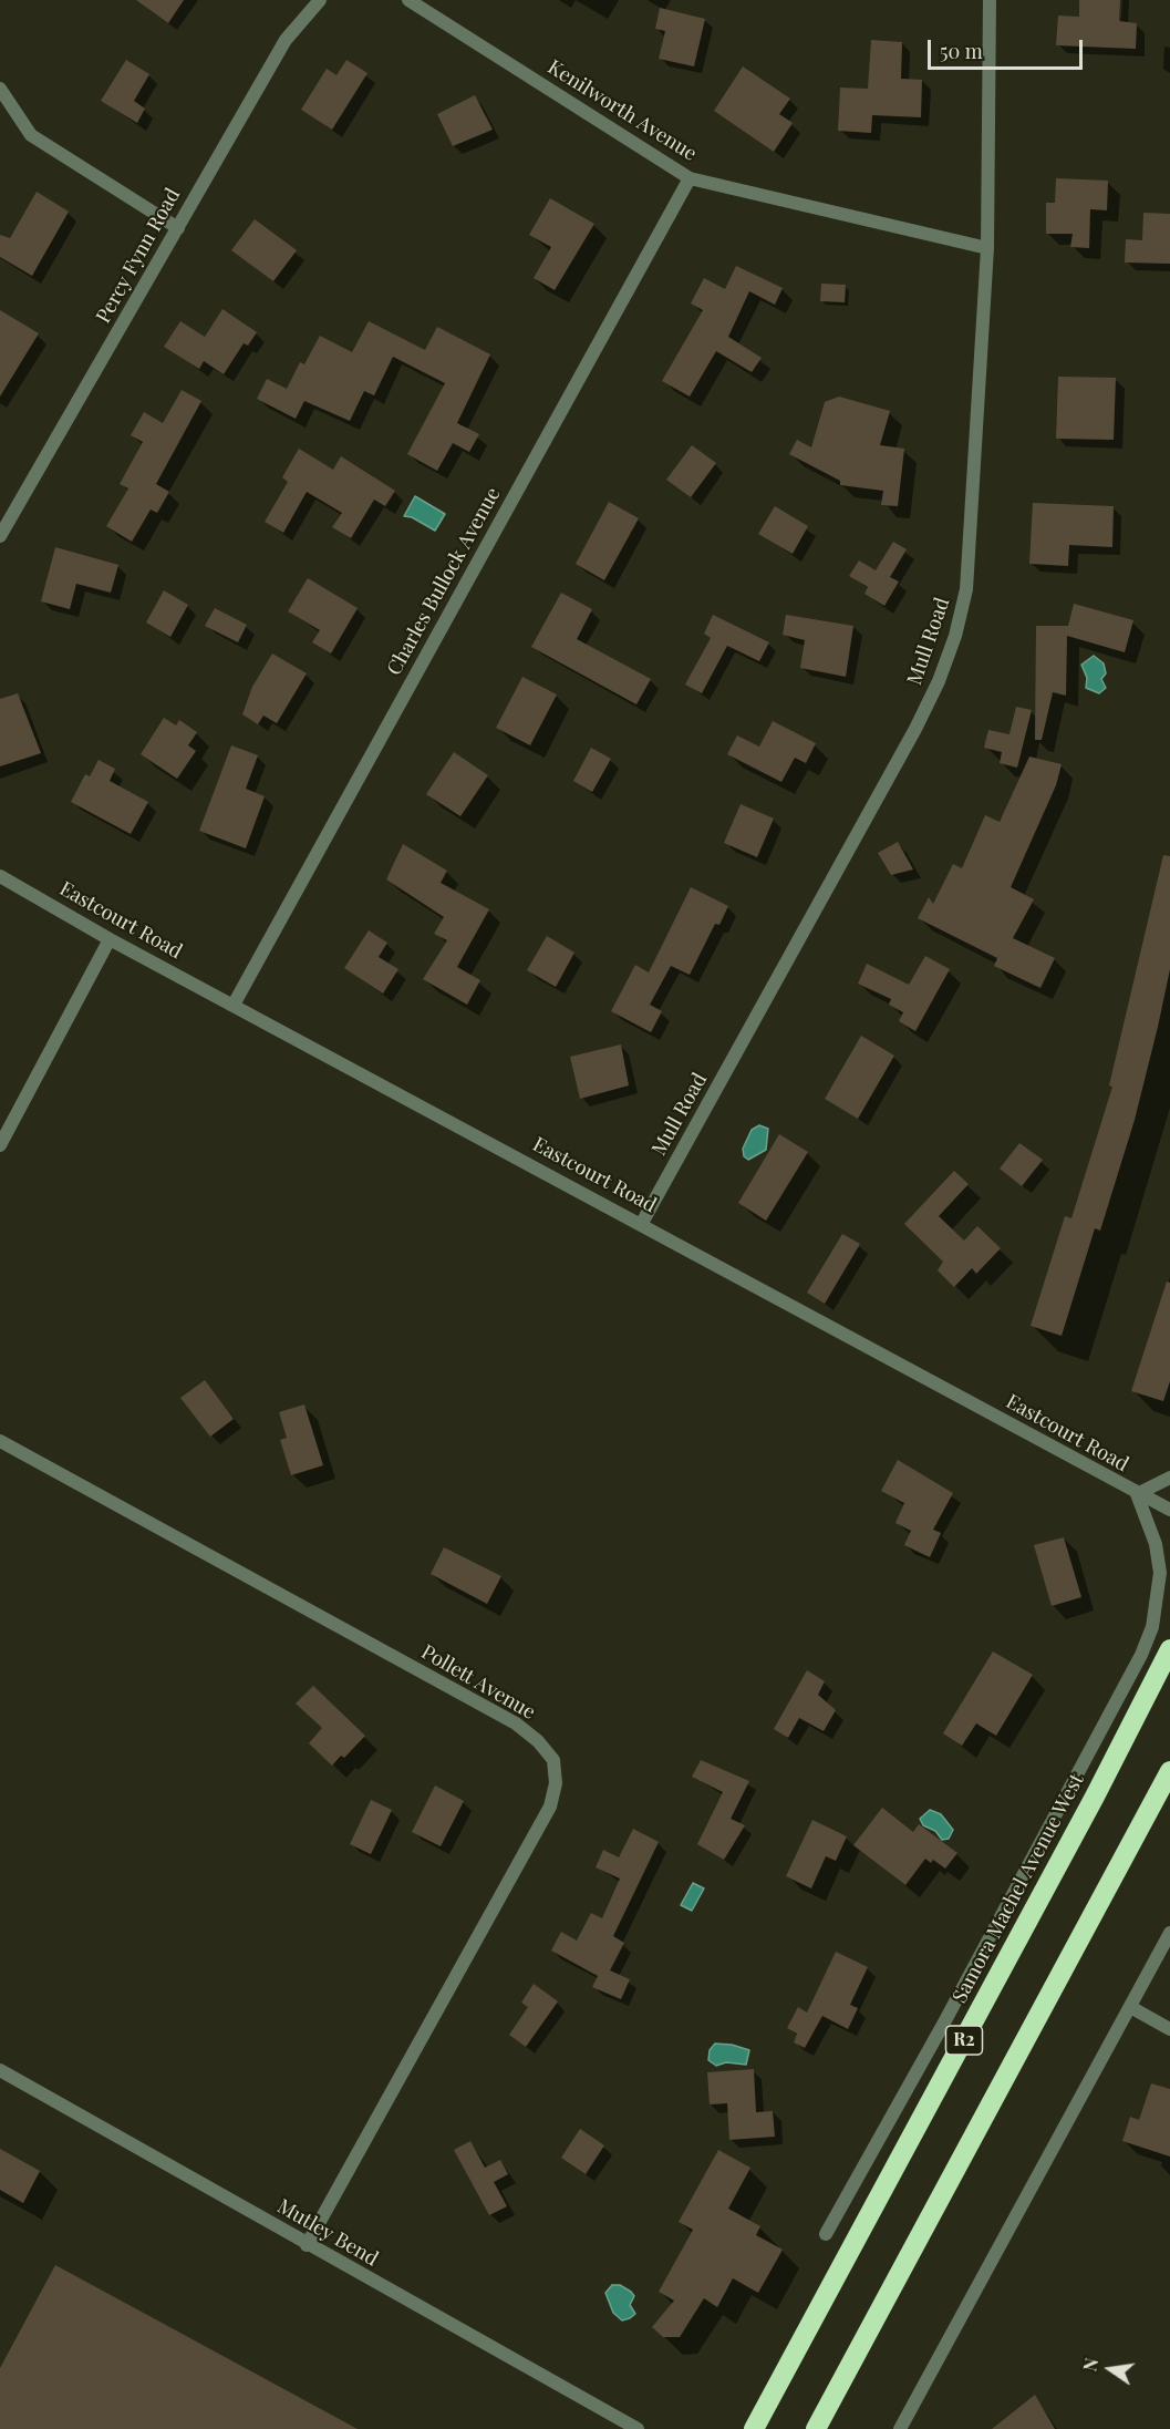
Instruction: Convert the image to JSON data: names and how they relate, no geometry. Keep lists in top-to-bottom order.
{
  "streets": {
    "highway": ["Samora Machel Avenue West", "R2"],
    "street": [
      "Kenilworth Avenue",
      "Percy Fynn Road",
      "Charles Bullock Avenue",
      "Mull Road",
      "Eastcourt Road",
      "Pollett Avenue",
      "Mutley Bend"
    ]
  },
  "crossings": [
    ["Kenilworth Avenue", "Charles Bullock Avenue"],
    ["Kenilworth Avenue", "Mull Road"],
    ["Charles Bullock Avenue", "Eastcourt Road"],
    ["Mull Road", "Eastcourt Road"],
    ["Eastcourt Road", "Samora Machel Avenue West"],
    ["Pollett Avenue", "Mutley Bend"]
  ],
  "scale_bar": "50 m",
  "north": "left"
}
